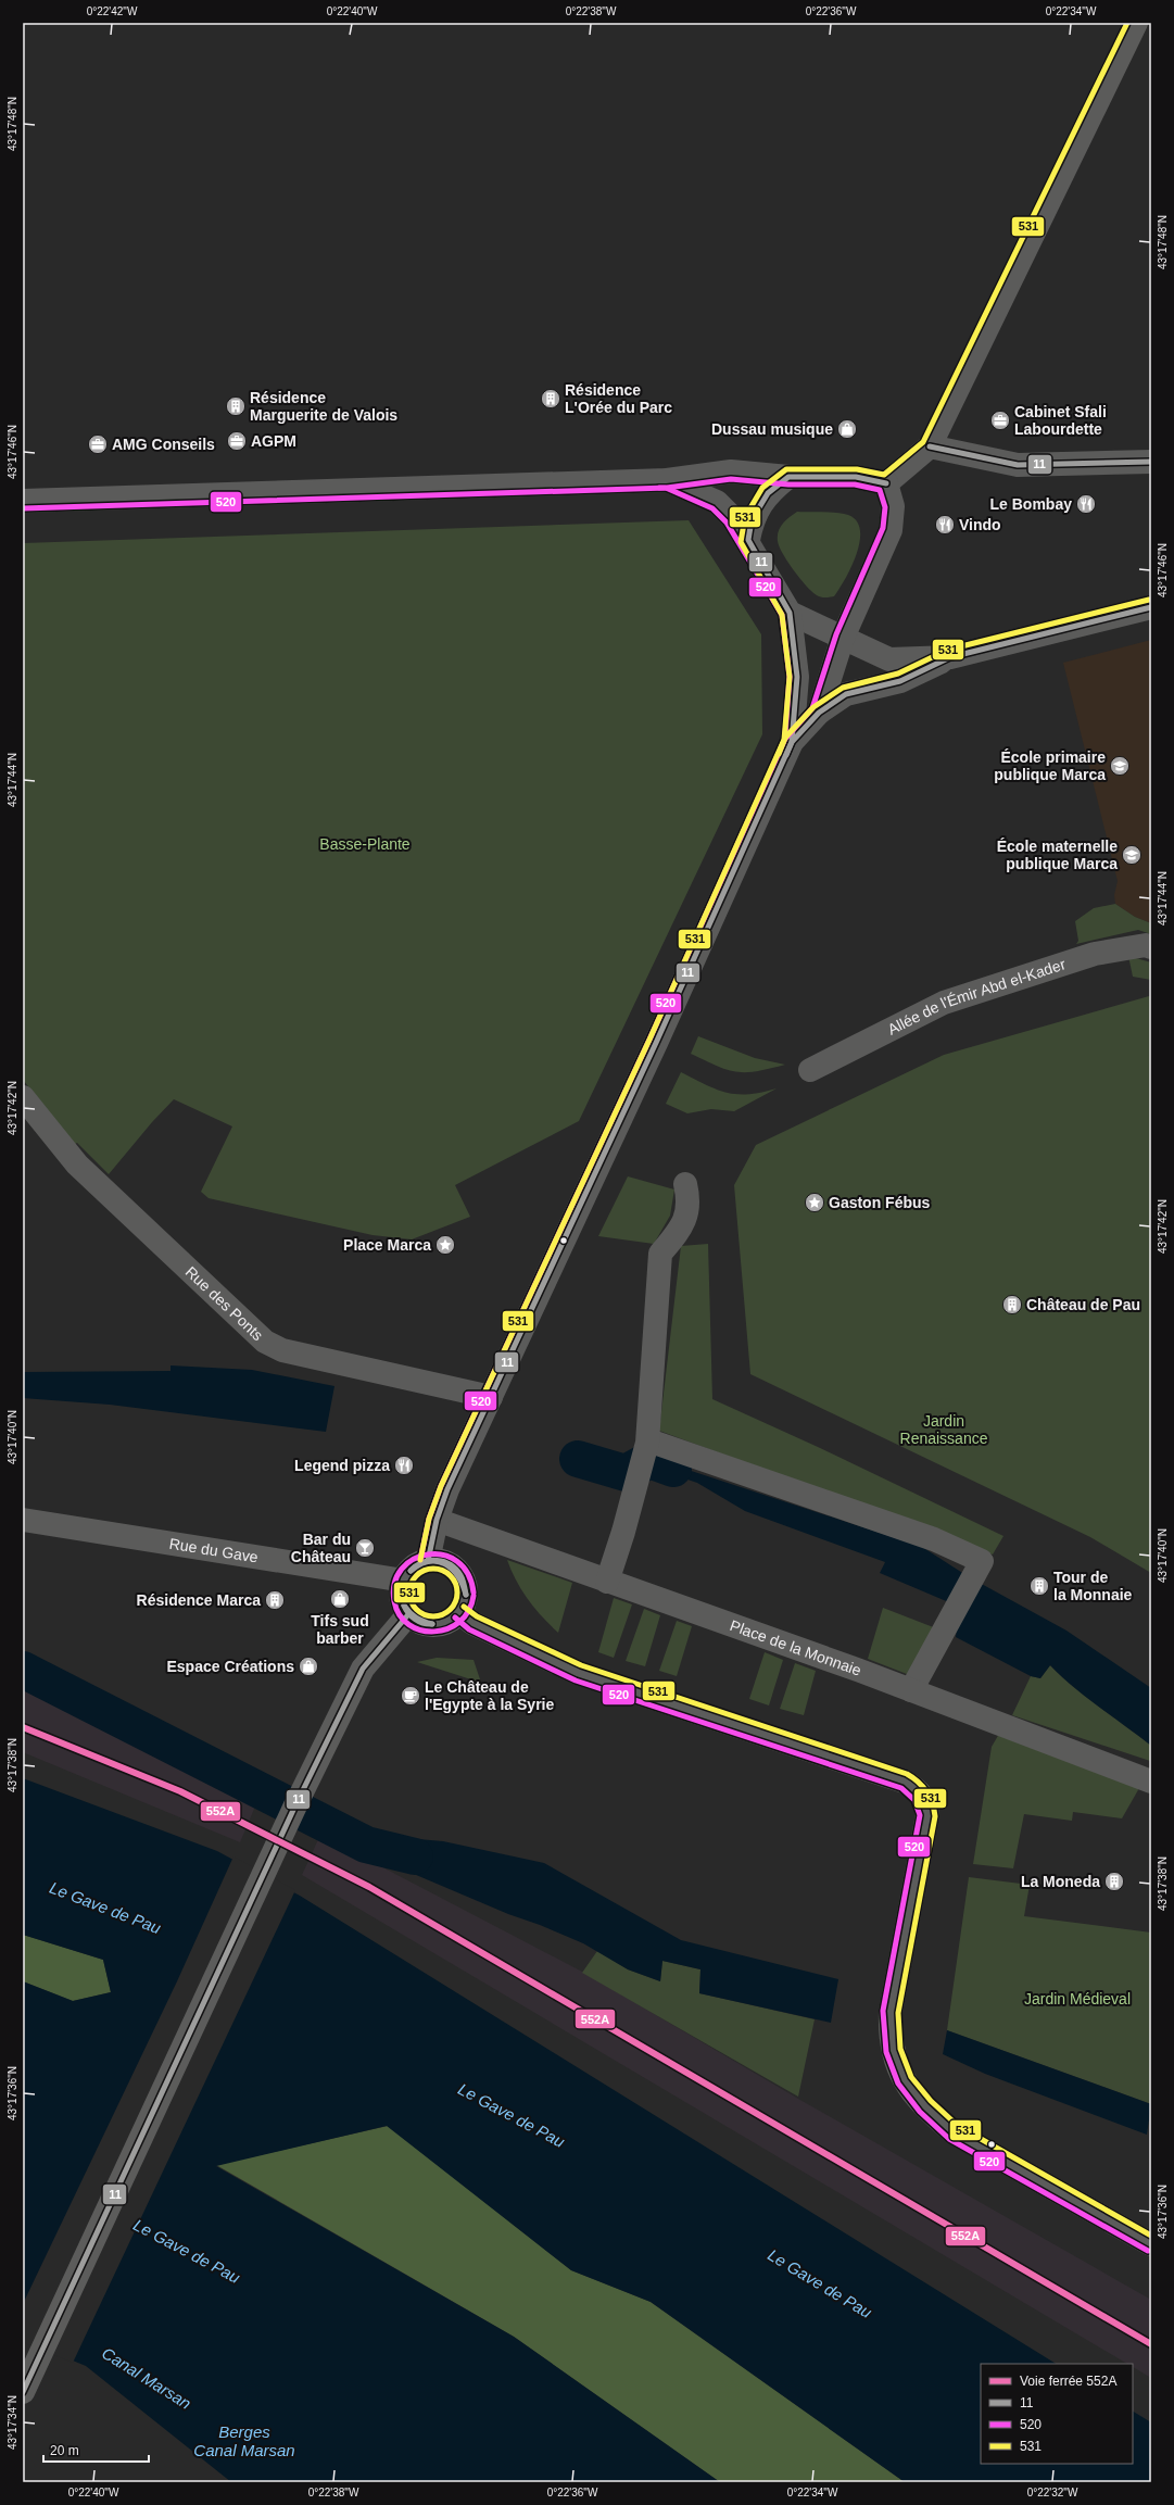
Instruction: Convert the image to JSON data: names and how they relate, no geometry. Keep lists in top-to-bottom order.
{
  "streets": {
    "street": [
      "Allée de l'Émir Abd el-Kader",
      "Rue des Ponts",
      "Rue du Gave",
      "Place de la Monnaie"
    ]
  },
  "water": ["Le Gave de Pau", "Canal Marsan", "Berges Canal Marsan"],
  "parks": ["Basse-Plante", "Jardin Renaissance", "Jardin Médieval"],
  "places": {
    "building": [
      "Résidence L'Orée du Parc",
      "Résidence Marguerite de Valois",
      "Château de Pau",
      "Tour de la Monnaie",
      "Résidence Marca",
      "La Moneda"
    ],
    "office": ["Cabinet Sfali Labourdette", "AGPM", "AMG Conseils"],
    "shop": ["Dussau musique", "Tifs sud barber", "Espace Créations"],
    "restaurant": ["Le Bombay", "Vindo", "Legend pizza"],
    "school or university": ["École primaire publique Marca", "École maternelle publique Marca"],
    "place": ["Gaston Fébus", "Place Marca"],
    "bar": ["Bar du Château"],
    "cafe": ["Le Château de l'Egypte à la Syrie"]
  },
  "lines": [
    "transit line 531",
    "transit line 11",
    "transit line 520",
    "rail line 552A"
  ],
  "legend": [
    "Voie ferrée 552A",
    "11",
    "520",
    "531"
  ],
  "scale_bar": "20 m",
  "coordinates": [
    "0°22'42\"W",
    "0°22'40\"W",
    "0°22'38\"W",
    "0°22'36\"W",
    "0°22'34\"W",
    "43°17'48\"N",
    "43°17'46\"N",
    "43°17'44\"N",
    "43°17'42\"N",
    "43°17'40\"N",
    "43°17'38\"N",
    "43°17'36\"N",
    "43°17'34\"N",
    "0°22'32\"W"
  ]
}
